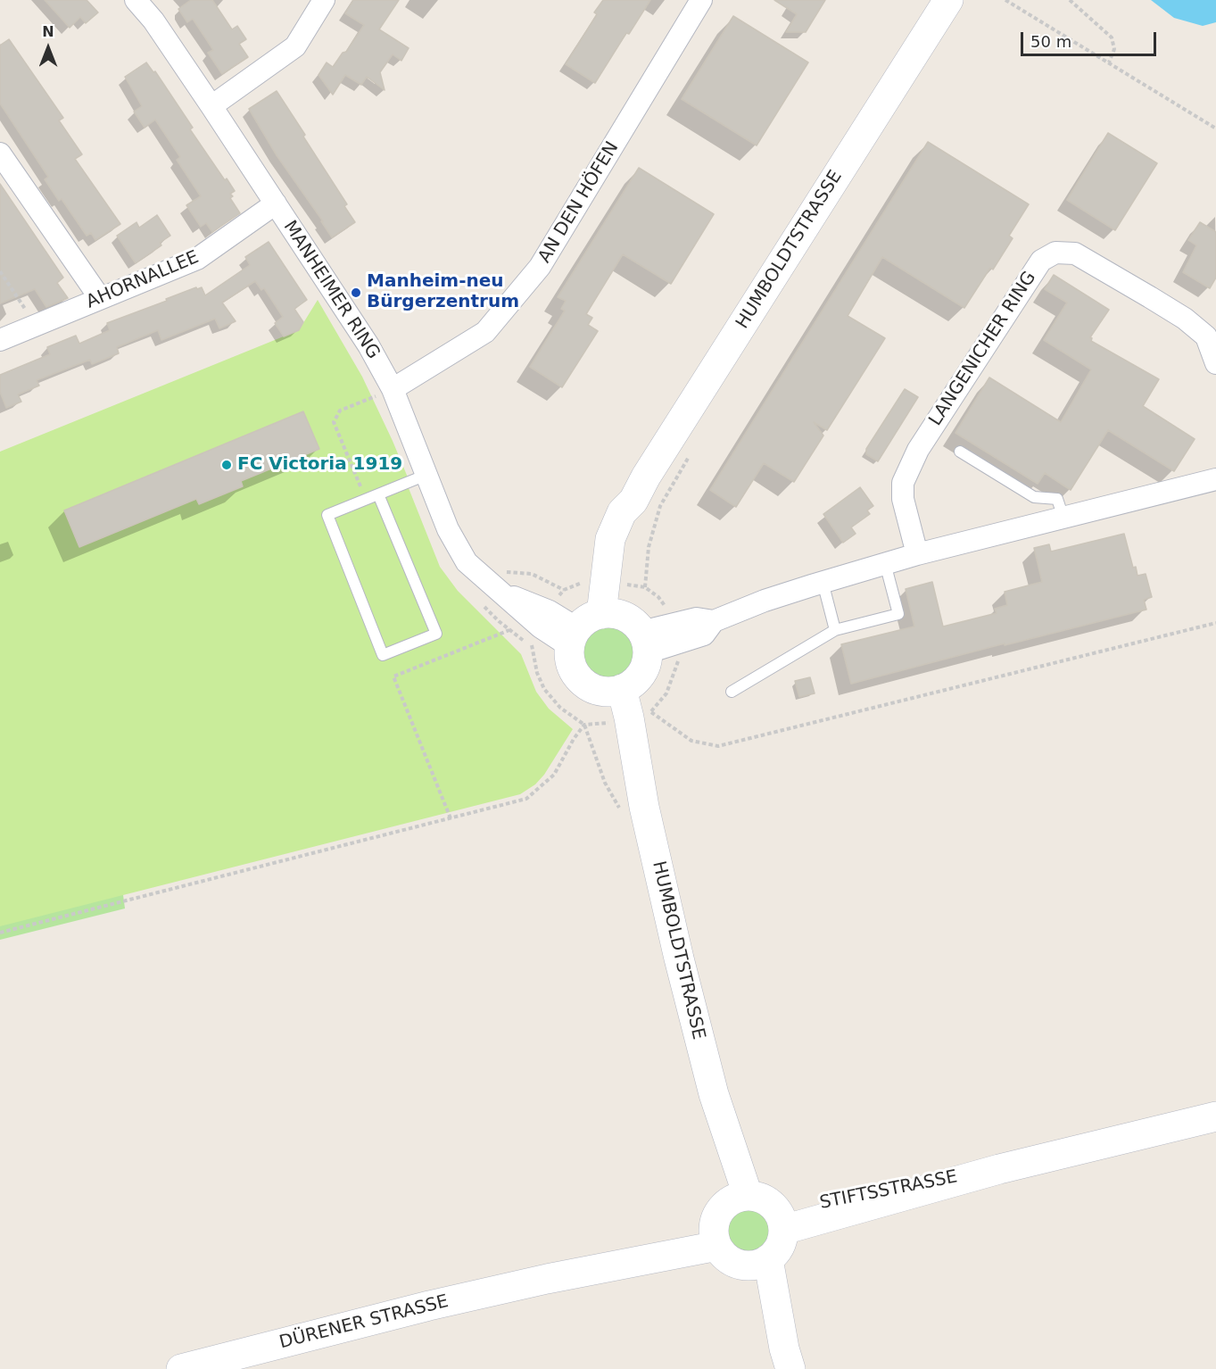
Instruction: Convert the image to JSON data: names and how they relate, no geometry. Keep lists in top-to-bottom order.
{
  "streets": {
    "street": [
      "AN DEN HÖFEN",
      "HUMBOLDTSTRASSE",
      "AHORNALLEE",
      "MANHEIMER RING",
      "LANGENICHER RING",
      "STIFTSSTRASSE",
      "DÜRENER STRASSE"
    ]
  },
  "crossings": [
    ["AN DEN HÖFEN", "MANHEIMER RING"],
    ["HUMBOLDTSTRASSE", "MANHEIMER RING"],
    ["HUMBOLDTSTRASSE", "STIFTSSTRASSE"],
    ["HUMBOLDTSTRASSE", "DÜRENER STRASSE"],
    ["AHORNALLEE", "MANHEIMER RING"],
    ["STIFTSSTRASSE", "DÜRENER STRASSE"]
  ],
  "places": ["Manheim-neu Bürgerzentrum", "FC Victoria 1919"],
  "scale_bar": "50 m",
  "north": "top"
}
